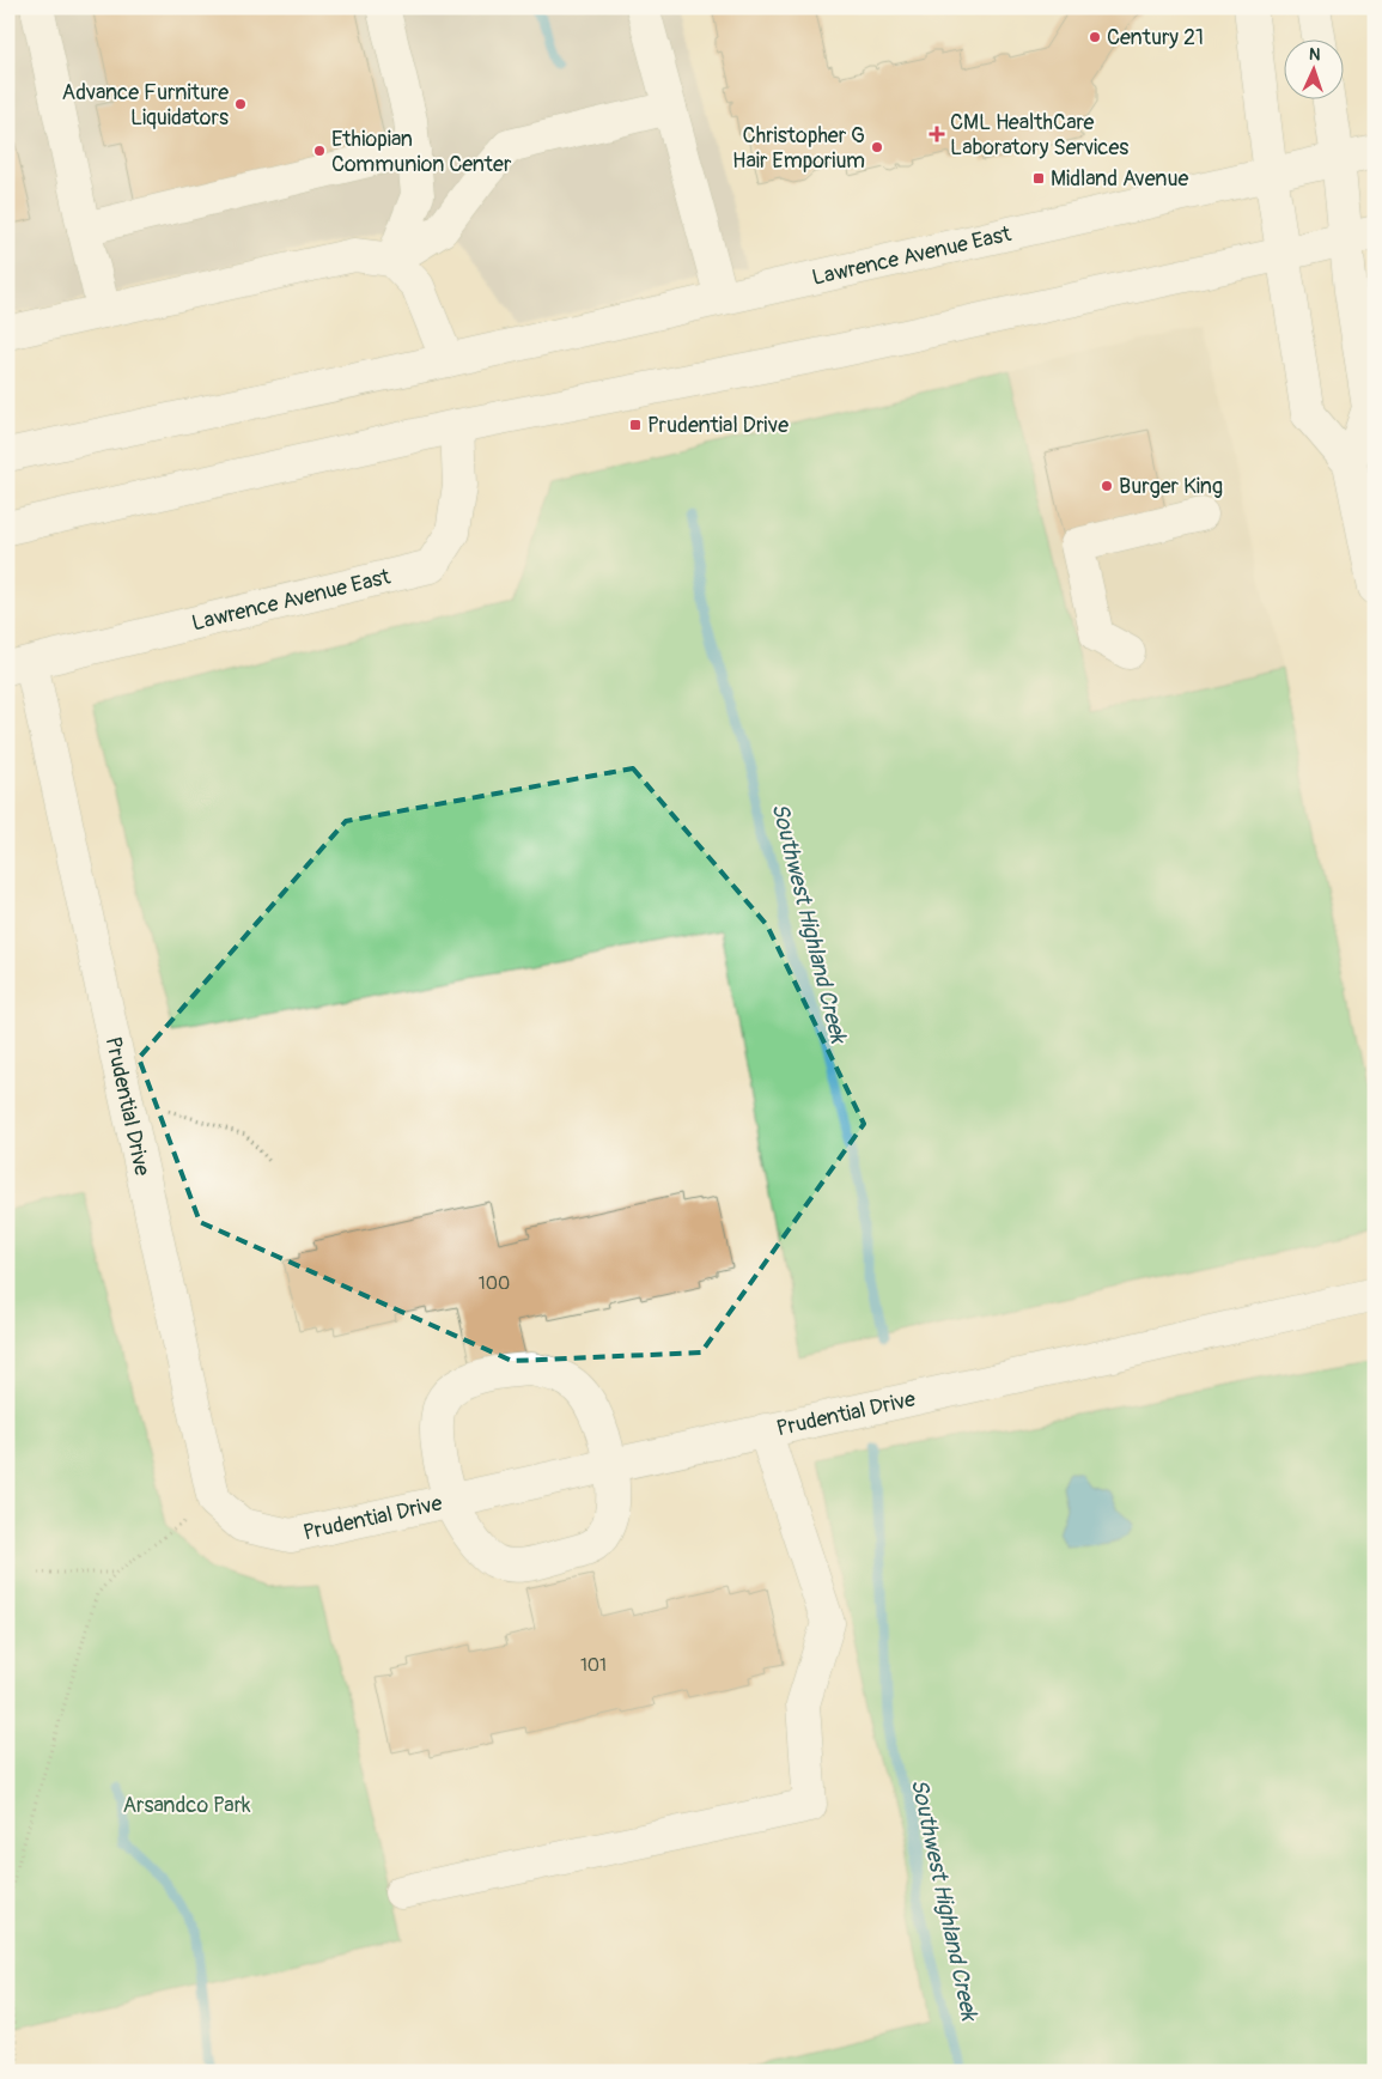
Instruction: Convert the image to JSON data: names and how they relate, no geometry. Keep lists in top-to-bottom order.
{
  "streets": {
    "main road": ["Lawrence Avenue East", "Prudential Drive"]
  },
  "crossings": [
    ["Lawrence Avenue East", "Prudential Drive"]
  ],
  "water": ["Southwest Highland Creek"],
  "parks": ["Arsandco Park"],
  "places": {
    "other": [
      "Century 21",
      "Advance Furniture Liquidators",
      "Christopher G Hair Emporium",
      "Ethiopian Communion Center",
      "Burger King"
    ],
    "health": ["CML HealthCare Laboratory Services"],
    "transit": ["Midland Avenue", "Prudential Drive"]
  },
  "house_numbers": ["100", "101"],
  "north": "top"
}
